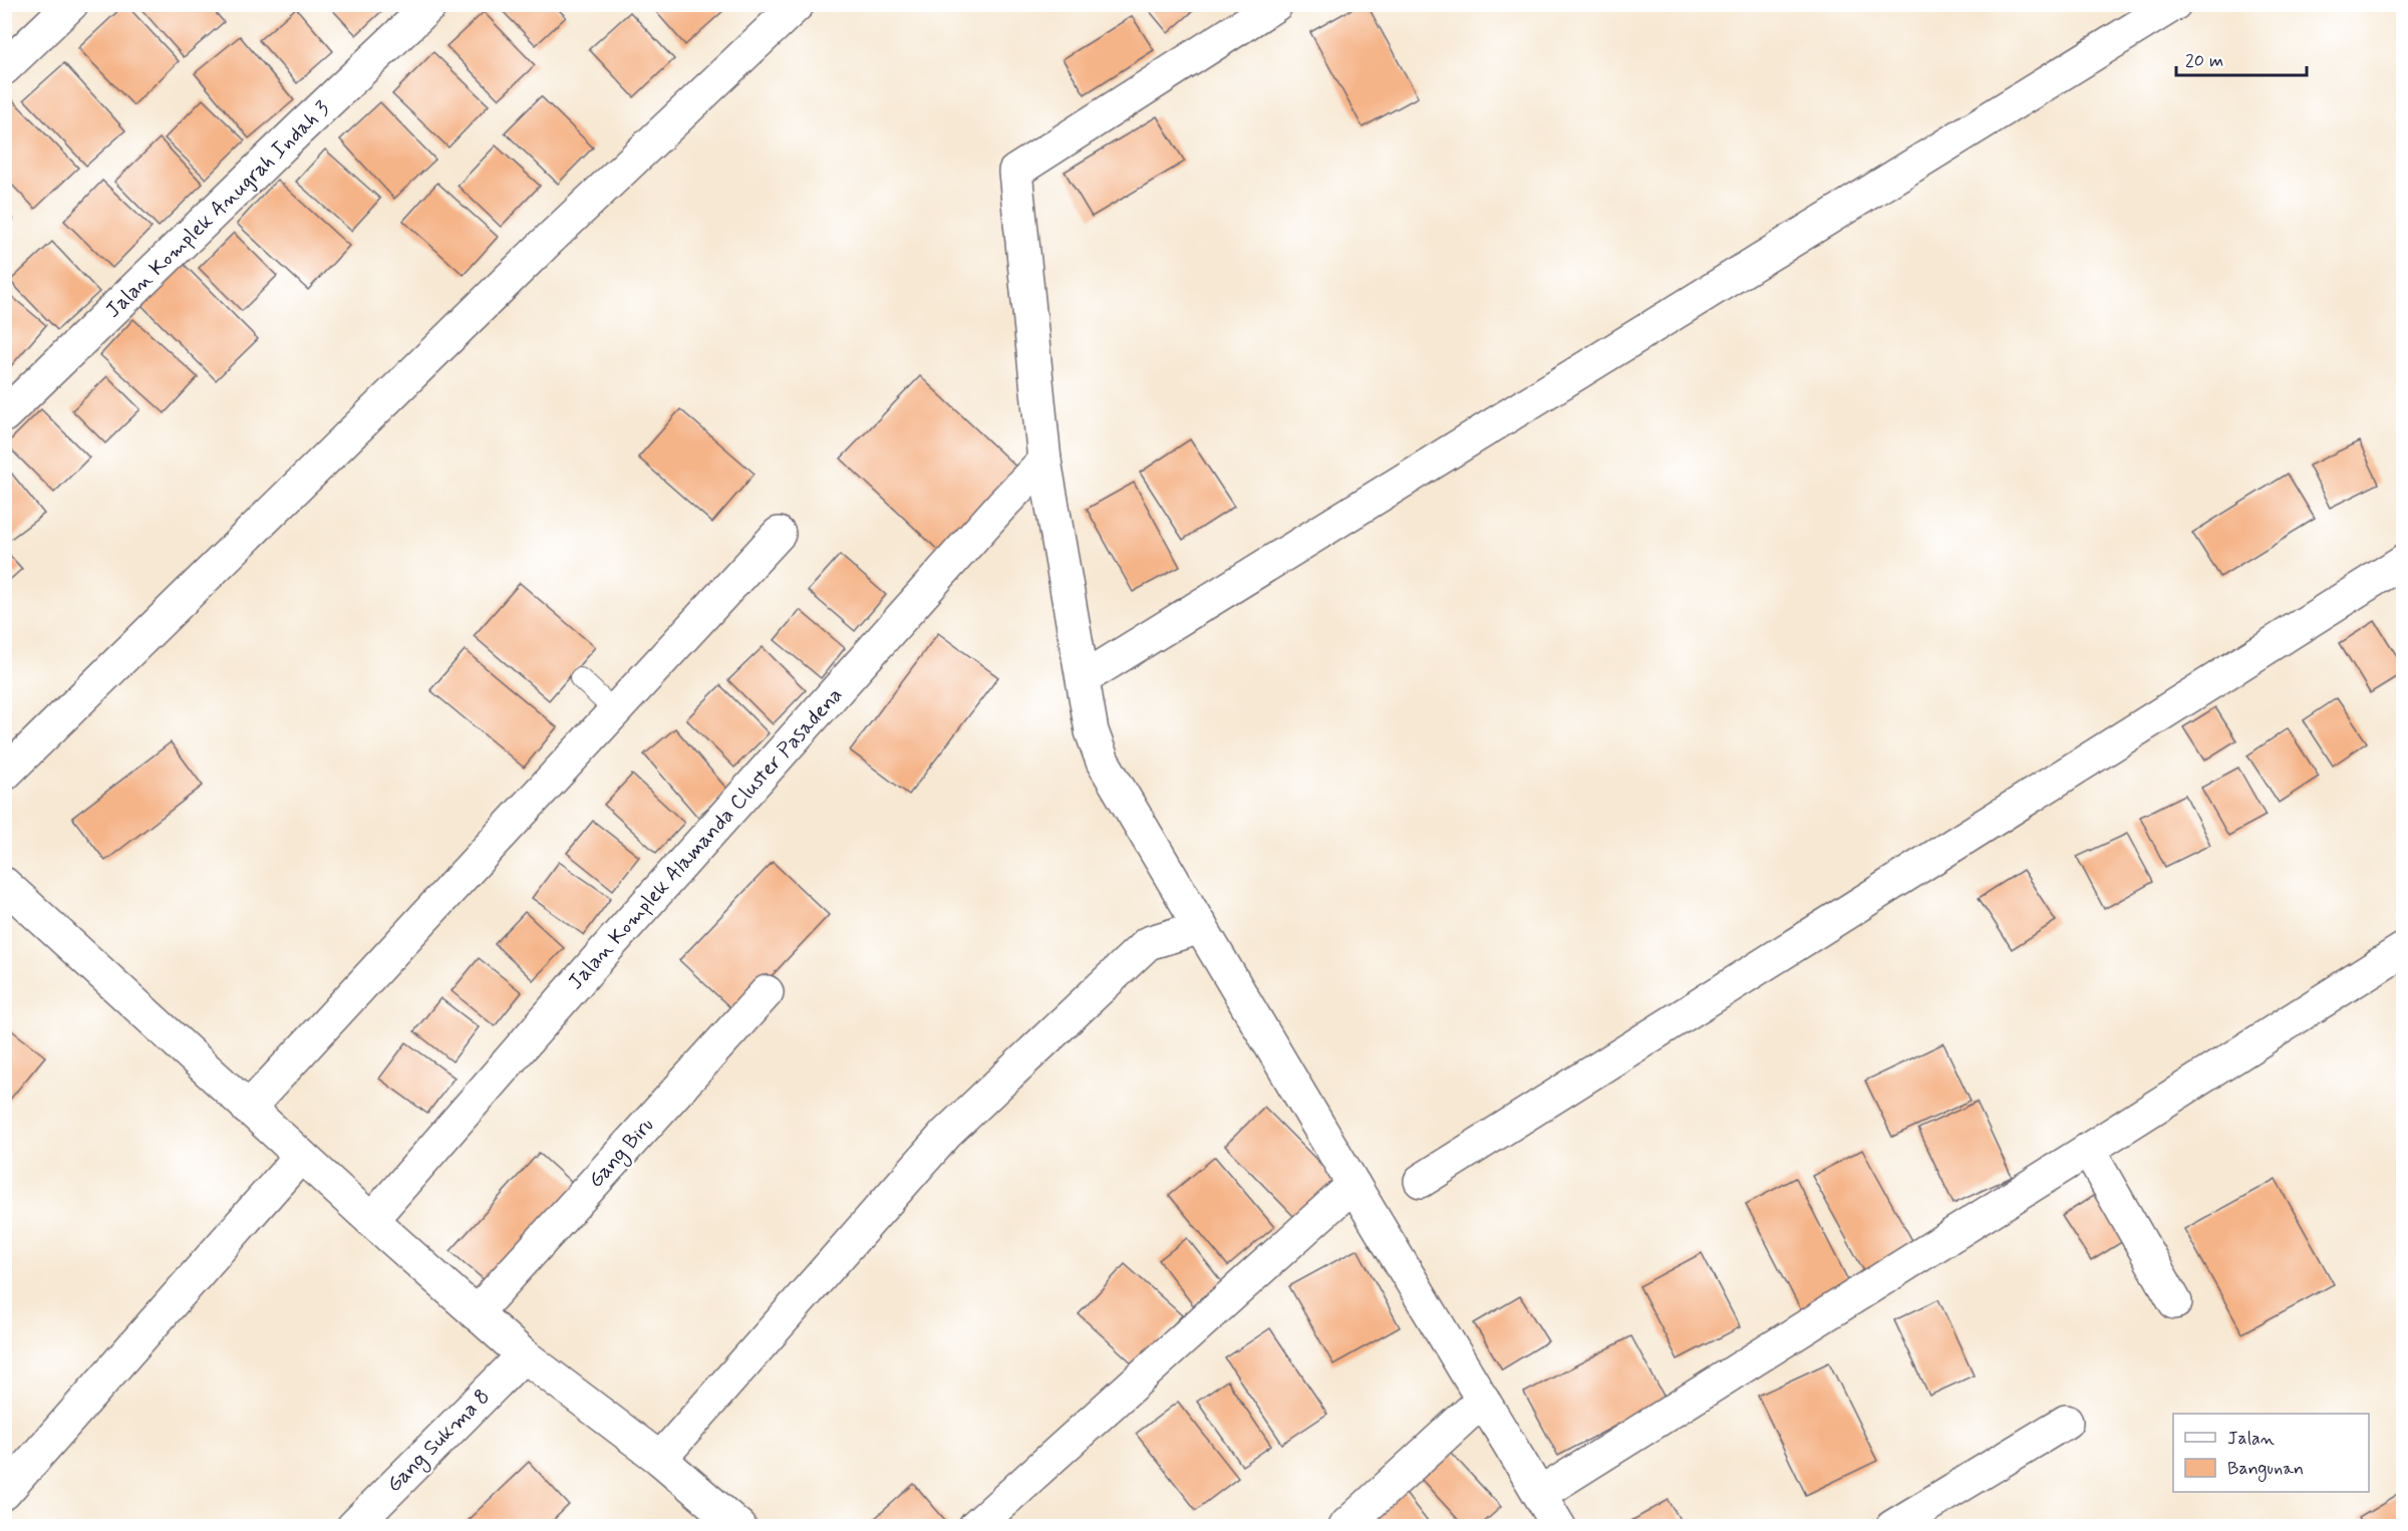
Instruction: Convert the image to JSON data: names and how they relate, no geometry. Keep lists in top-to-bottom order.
{
  "streets": {
    "street": [
      "Jalan Komplek Anugrah Indah 3",
      "Jalan Komplek Alamanda Cluster Pasadena",
      "Gang Biru",
      "Gang Sukma 8"
    ]
  },
  "legend": ["Jalan", "Bangunan"],
  "scale_bar": "20 m"
}
